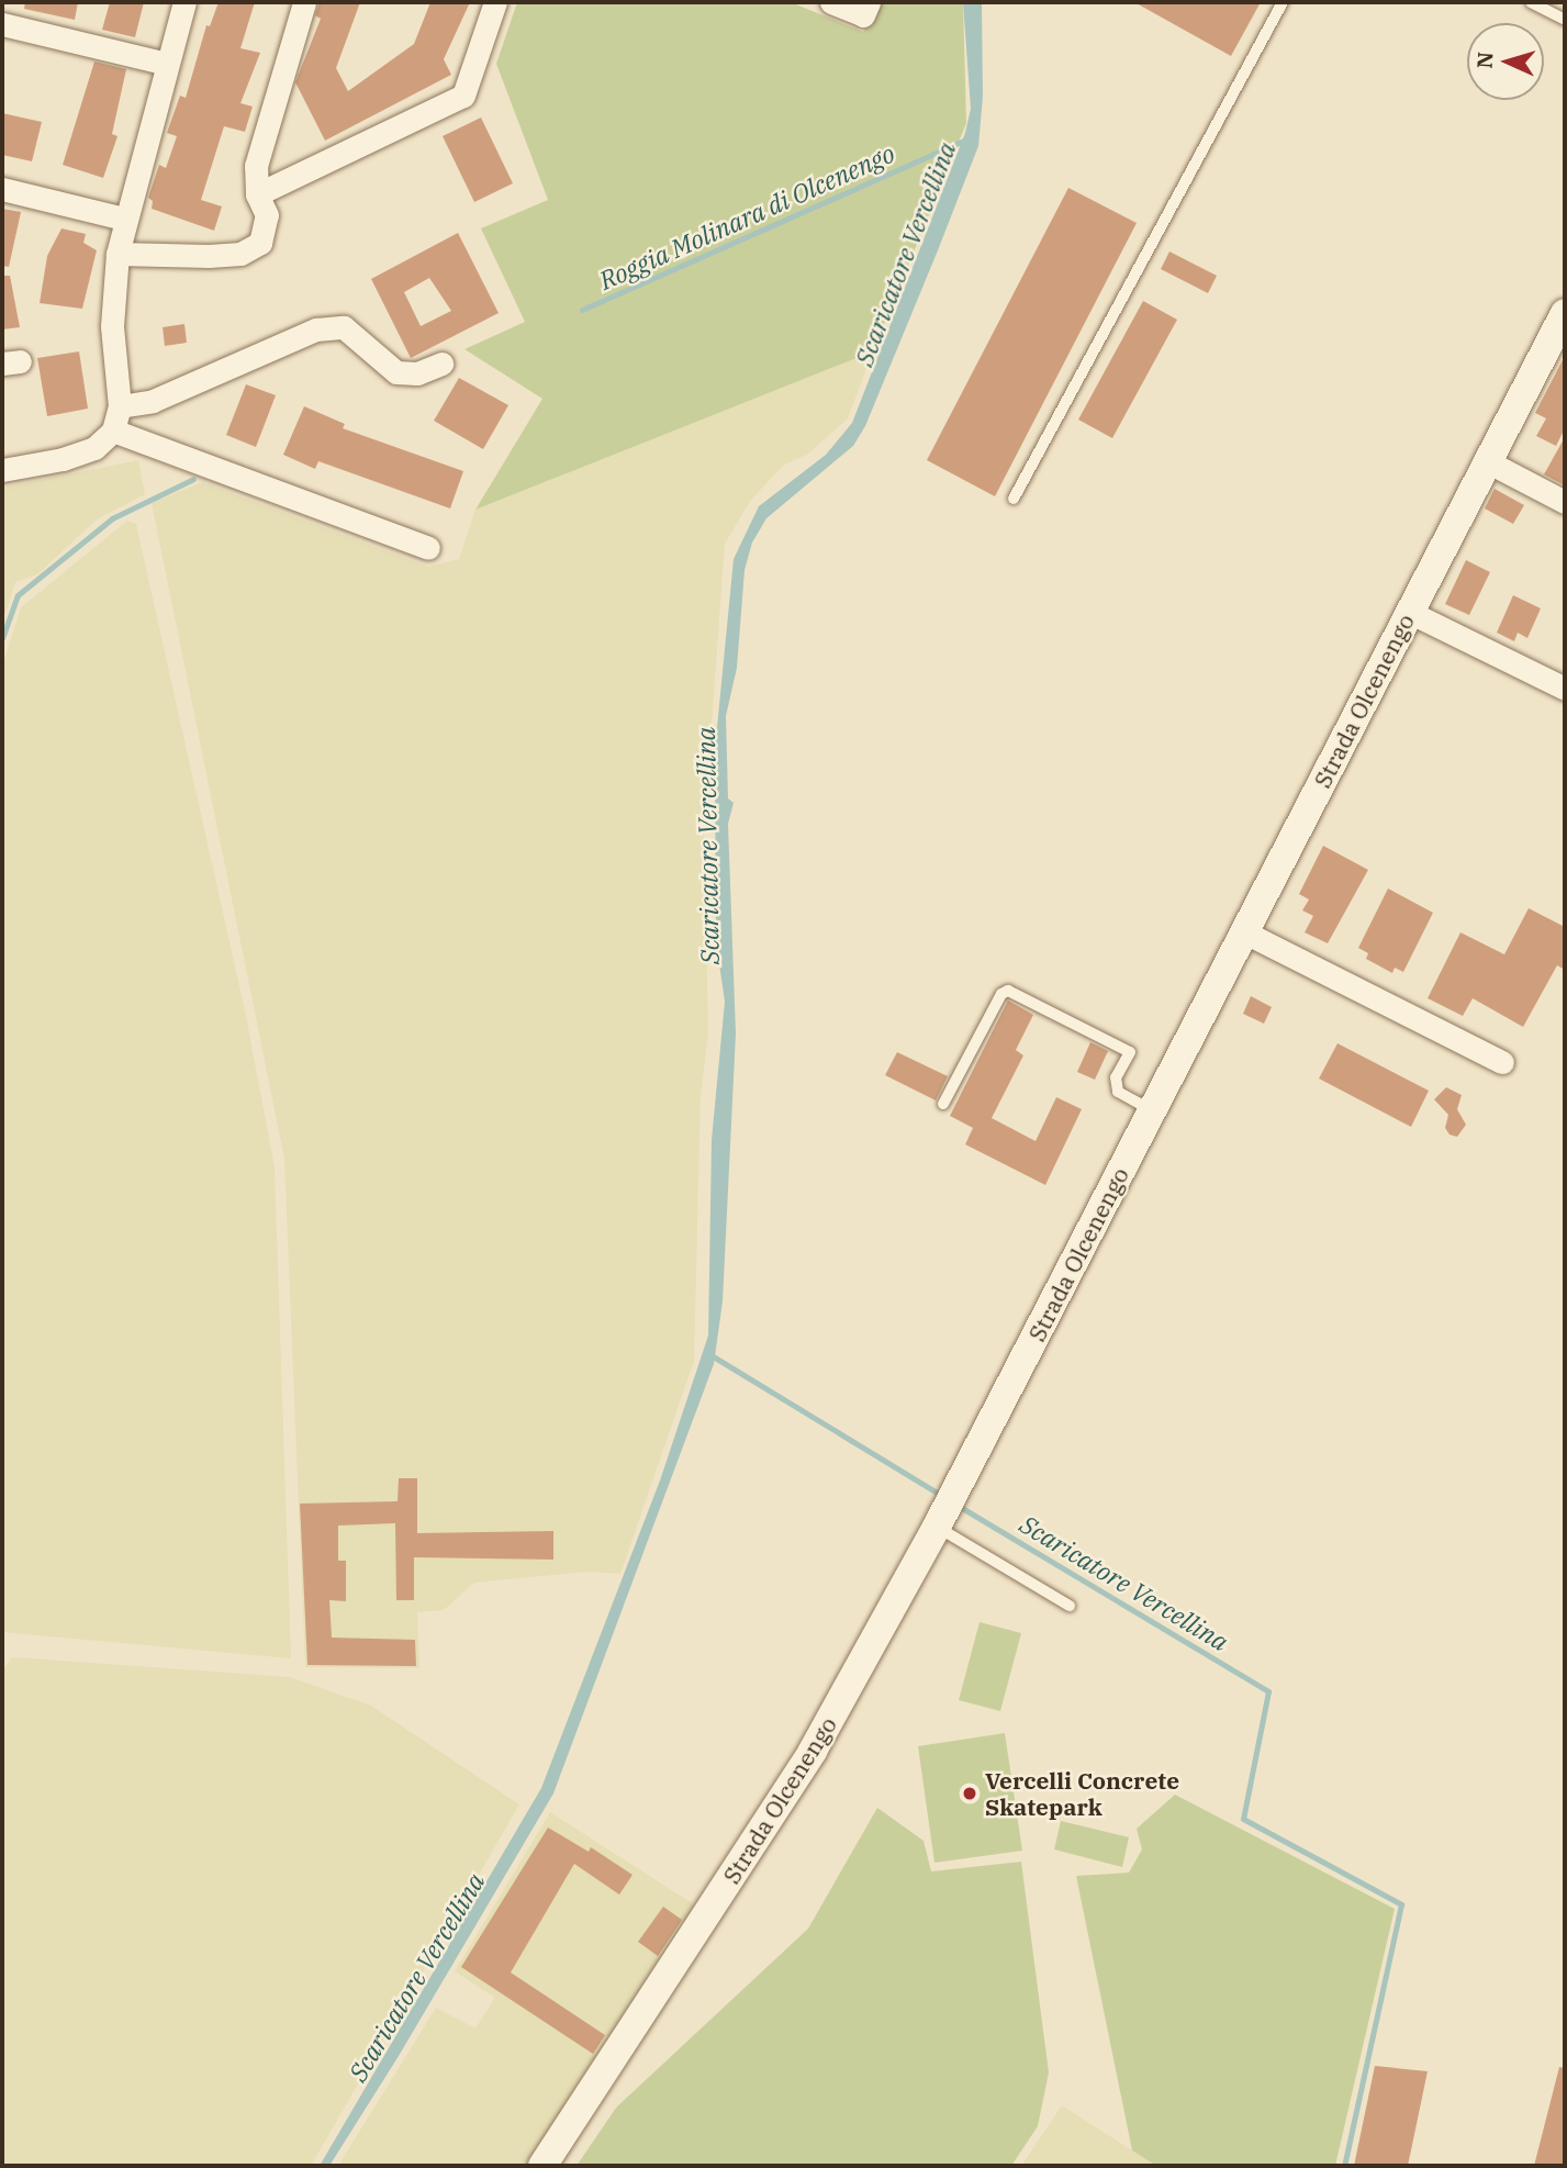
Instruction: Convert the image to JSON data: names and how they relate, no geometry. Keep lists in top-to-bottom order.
{
  "streets": {
    "street": ["Strada Olcenengo"]
  },
  "water": ["Roggia Molinara di Olcenengo", "Scaricatore Vercellina"],
  "places": ["Vercelli Concrete Skatepark"],
  "north": "left"
}
